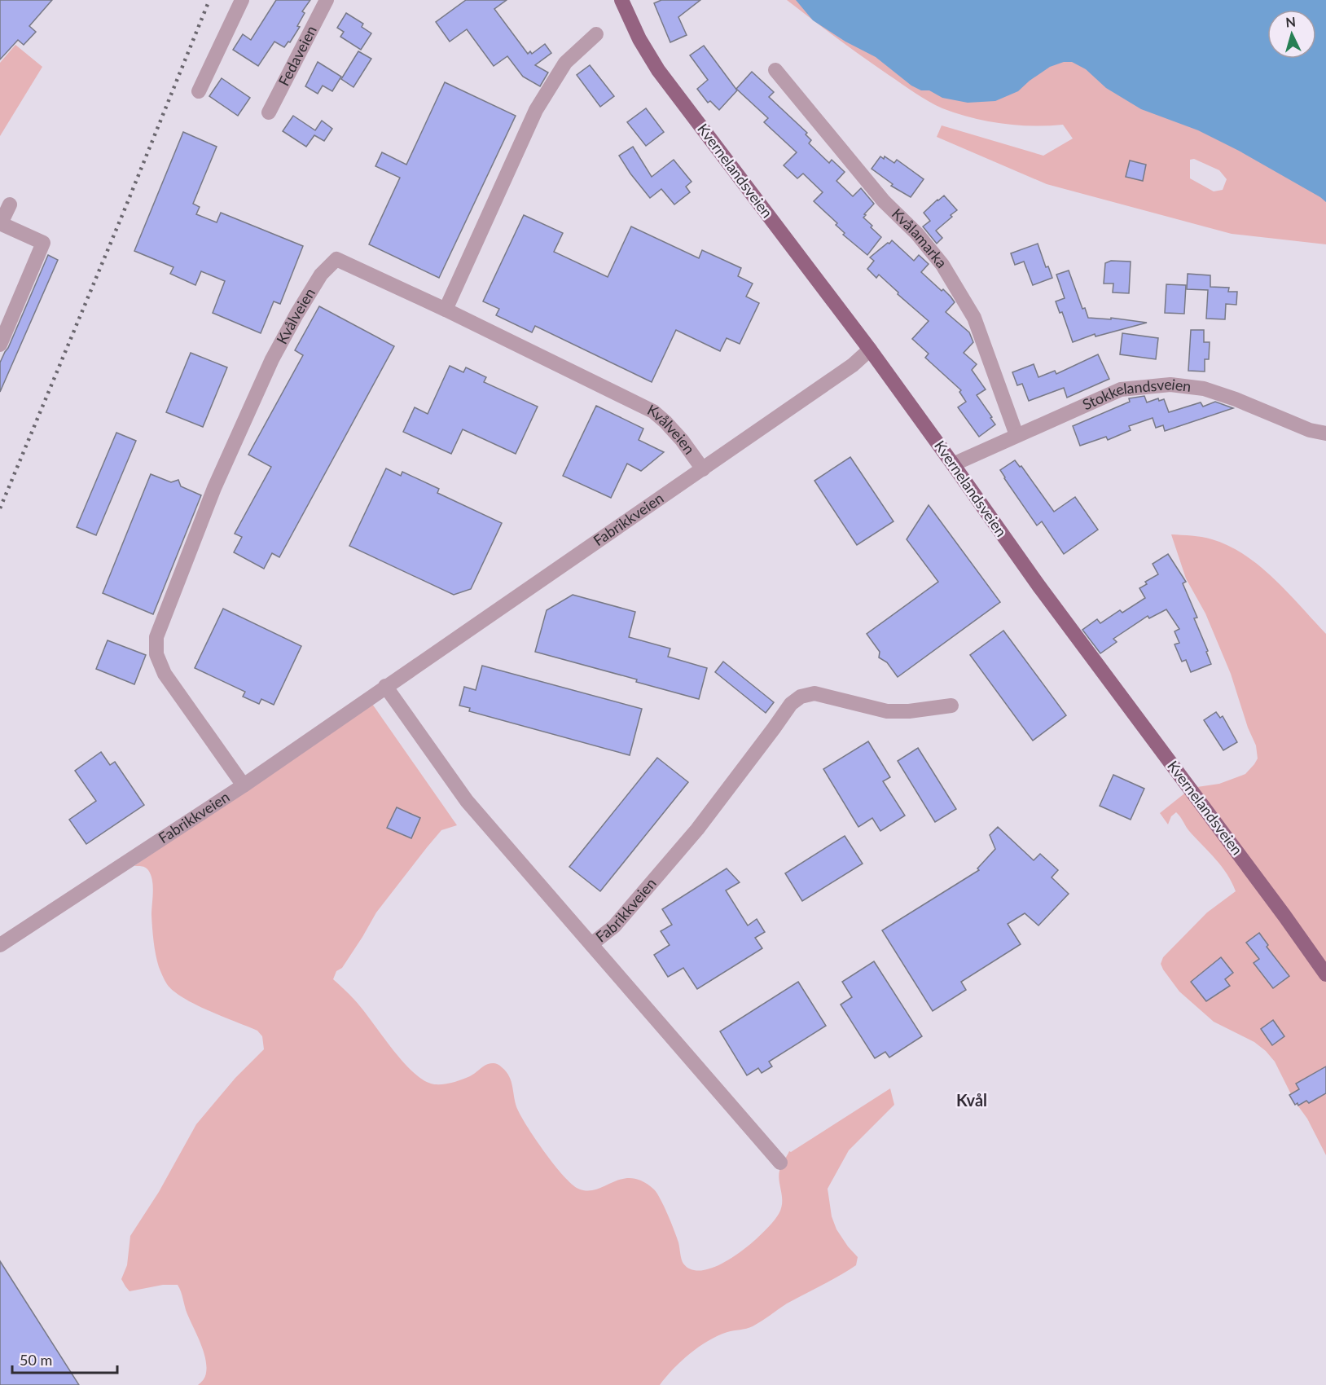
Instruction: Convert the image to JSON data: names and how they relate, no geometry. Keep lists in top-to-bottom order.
{
  "streets": {
    "main road": ["Kvernelandsveien"],
    "street": [
      "Fedaveien",
      "Kvålamarka",
      "Kvålveien",
      "Stokkelandsveien",
      "Fabrikkveien"
    ]
  },
  "crossings": [
    ["Kvernelandsveien", "Stokkelandsveien"],
    ["Kvernelandsveien", "Fabrikkveien"],
    ["Kvålamarka", "Stokkelandsveien"],
    ["Kvålveien", "Fabrikkveien"]
  ],
  "districts": ["Kvål"],
  "scale_bar": "50 m",
  "north": "top"
}
